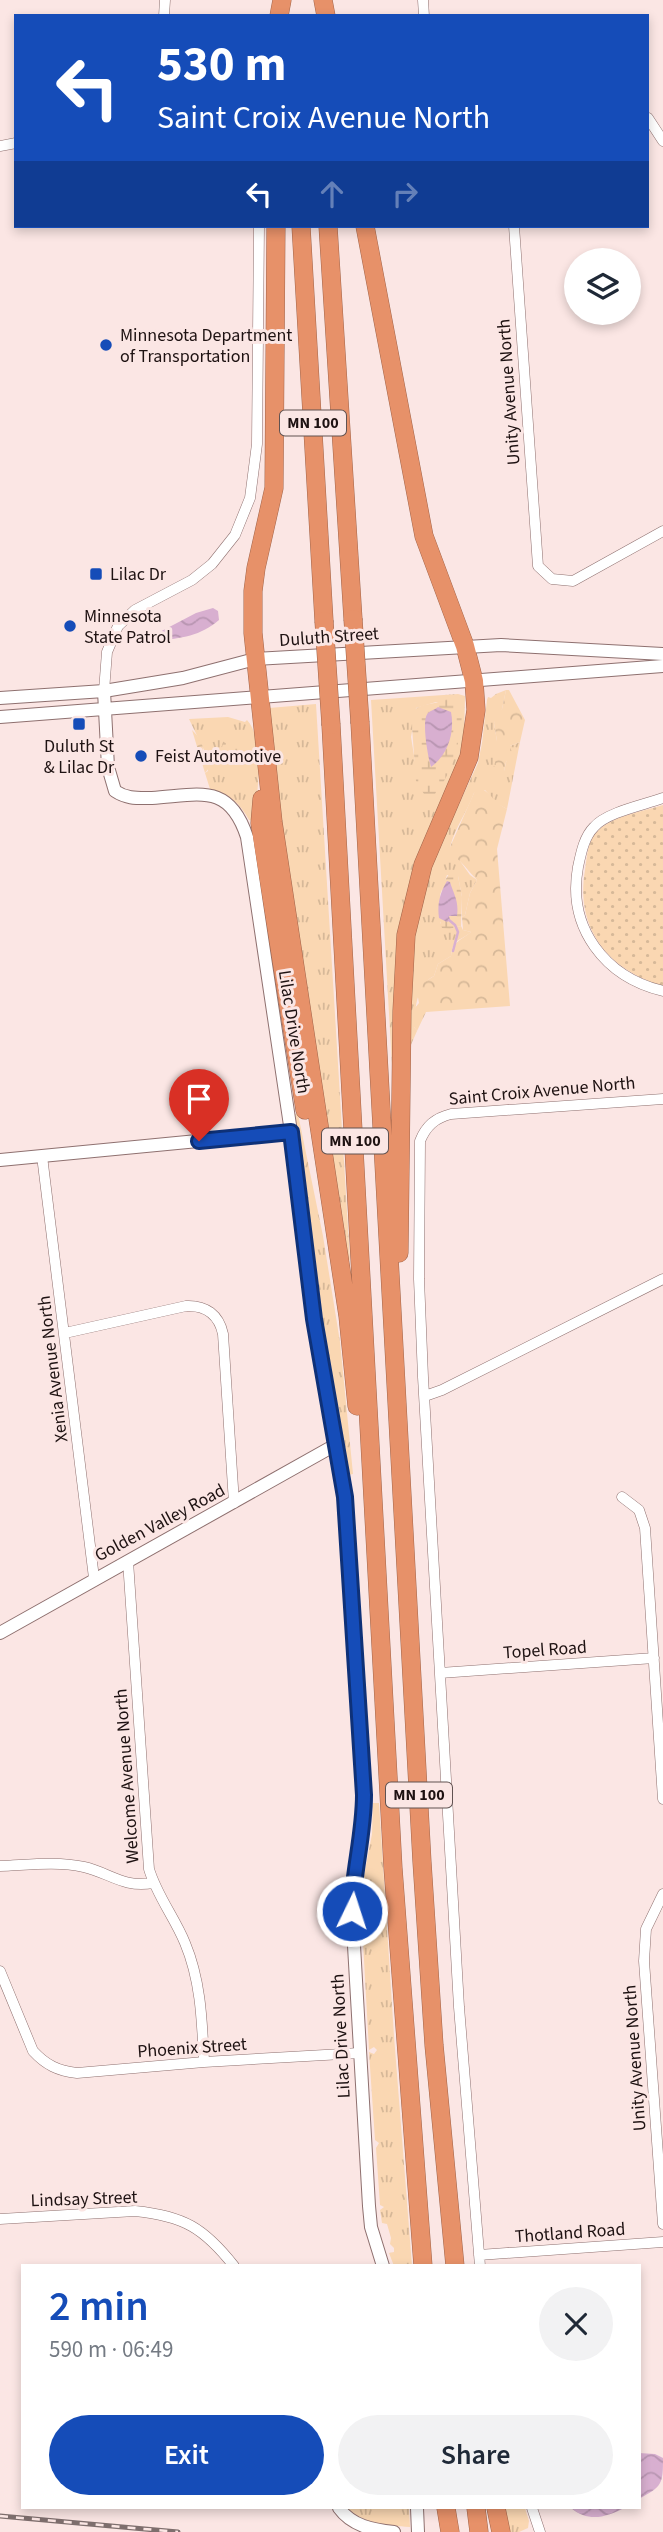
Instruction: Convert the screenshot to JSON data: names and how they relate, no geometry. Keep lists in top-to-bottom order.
{
  "streets": {
    "highway": ["MN 100"],
    "street": [
      "Unity Avenue North",
      "Duluth Street",
      "Lilac Drive North",
      "Saint Croix Avenue North",
      "Xenia Avenue North",
      "Golden Valley Road",
      "Topel Road",
      "Welcome Avenue North",
      "Phoenix Street",
      "Lindsay Street",
      "Thotland Road"
    ]
  },
  "crossings": [
    ["Duluth Street", "Lilac Drive North"],
    ["Lilac Drive North", "Golden Valley Road"],
    ["Lilac Drive North", "Phoenix Street"],
    ["Xenia Avenue North", "Golden Valley Road"],
    ["Golden Valley Road", "Welcome Avenue North"],
    ["Welcome Avenue North", "Phoenix Street"]
  ],
  "places": {
    "other": ["Minnesota Department of Transportation", "Minnesota State Patrol", "Feist Automotive"],
    "transit": ["Lilac Dr", "Duluth St & Lilac Dr"]
  },
  "page": {
    "turn": ["530 m", "Saint Croix Avenue North"],
    "heading": ["2 min", "590 m · 06:49"],
    "buttons": ["Exit", "Share"]
  }
}
